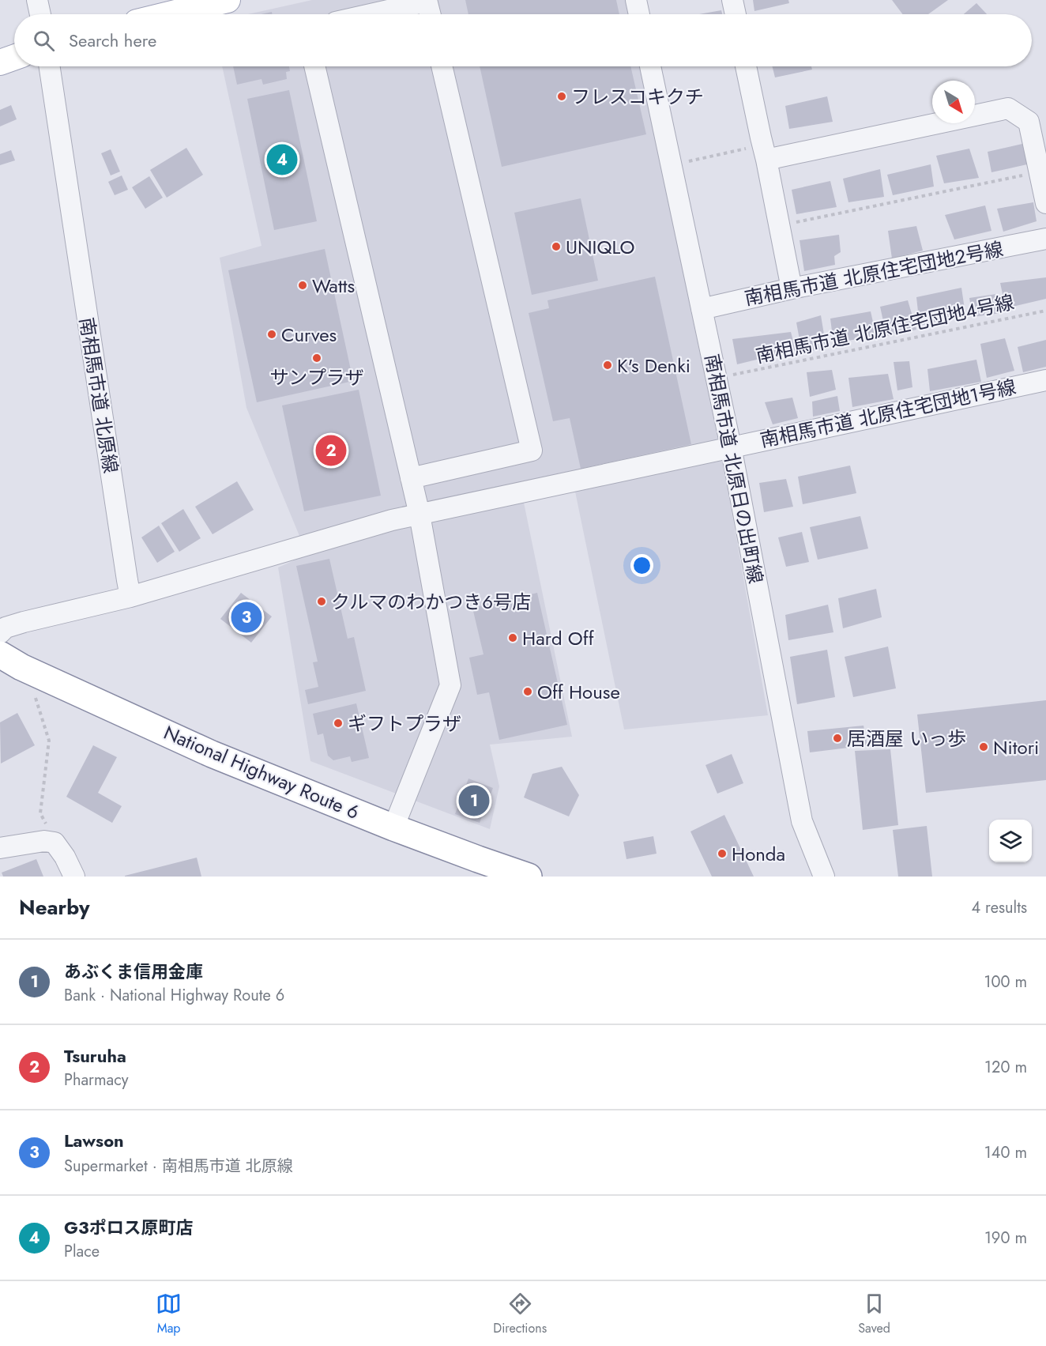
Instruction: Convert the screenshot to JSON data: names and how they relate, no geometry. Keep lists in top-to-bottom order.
{
  "streets": {
    "highway": ["National Highway Route 6"],
    "street": [
      "南相馬市道 北原住宅団地2号線",
      "南相馬市道 北原線",
      "南相馬市道 北原住宅団地1号線",
      "南相馬市道 北原日の出町線"
    ],
    "path": ["南相馬市道 北原住宅団地4号線"]
  },
  "crossings": [
    ["南相馬市道 北原住宅団地2号線", "南相馬市道 北原日の出町線"],
    ["南相馬市道 北原線", "南相馬市道 北原住宅団地1号線"],
    ["南相馬市道 北原住宅団地1号線", "南相馬市道 北原日の出町線"]
  ],
  "places": [
    "フレスコキクチ",
    "UNIQLO",
    "Watts",
    "Curves",
    "サンプラザ",
    "K's Denki",
    "クルマのわかつき6号店",
    "Hard Off",
    "Off House",
    "ギフトプラザ",
    "居酒屋 いっ歩",
    "Nitori",
    "Honda"
  ],
  "north": "bottom right",
  "page": {
    "search": "Search here",
    "pins": [
      "4",
      "2",
      "3",
      "1"
    ],
    "heading": ["Nearby", "4 results"],
    "list": [
      {
        "mark": "1",
        "name": "あぶくま信用金庫",
        "note": "Bank · National Highway Route 6",
        "value": "100 m"
      },
      {
        "mark": "2",
        "name": "Tsuruha",
        "note": "Pharmacy",
        "value": "120 m"
      },
      {
        "mark": "3",
        "name": "Lawson",
        "note": "Supermarket · 南相馬市道 北原線",
        "value": "140 m"
      },
      {
        "mark": "4",
        "name": "G3ポロス原町店",
        "note": "Place",
        "value": "190 m"
      }
    ],
    "nav": ["Map", "Directions", "Saved"]
  }
}
